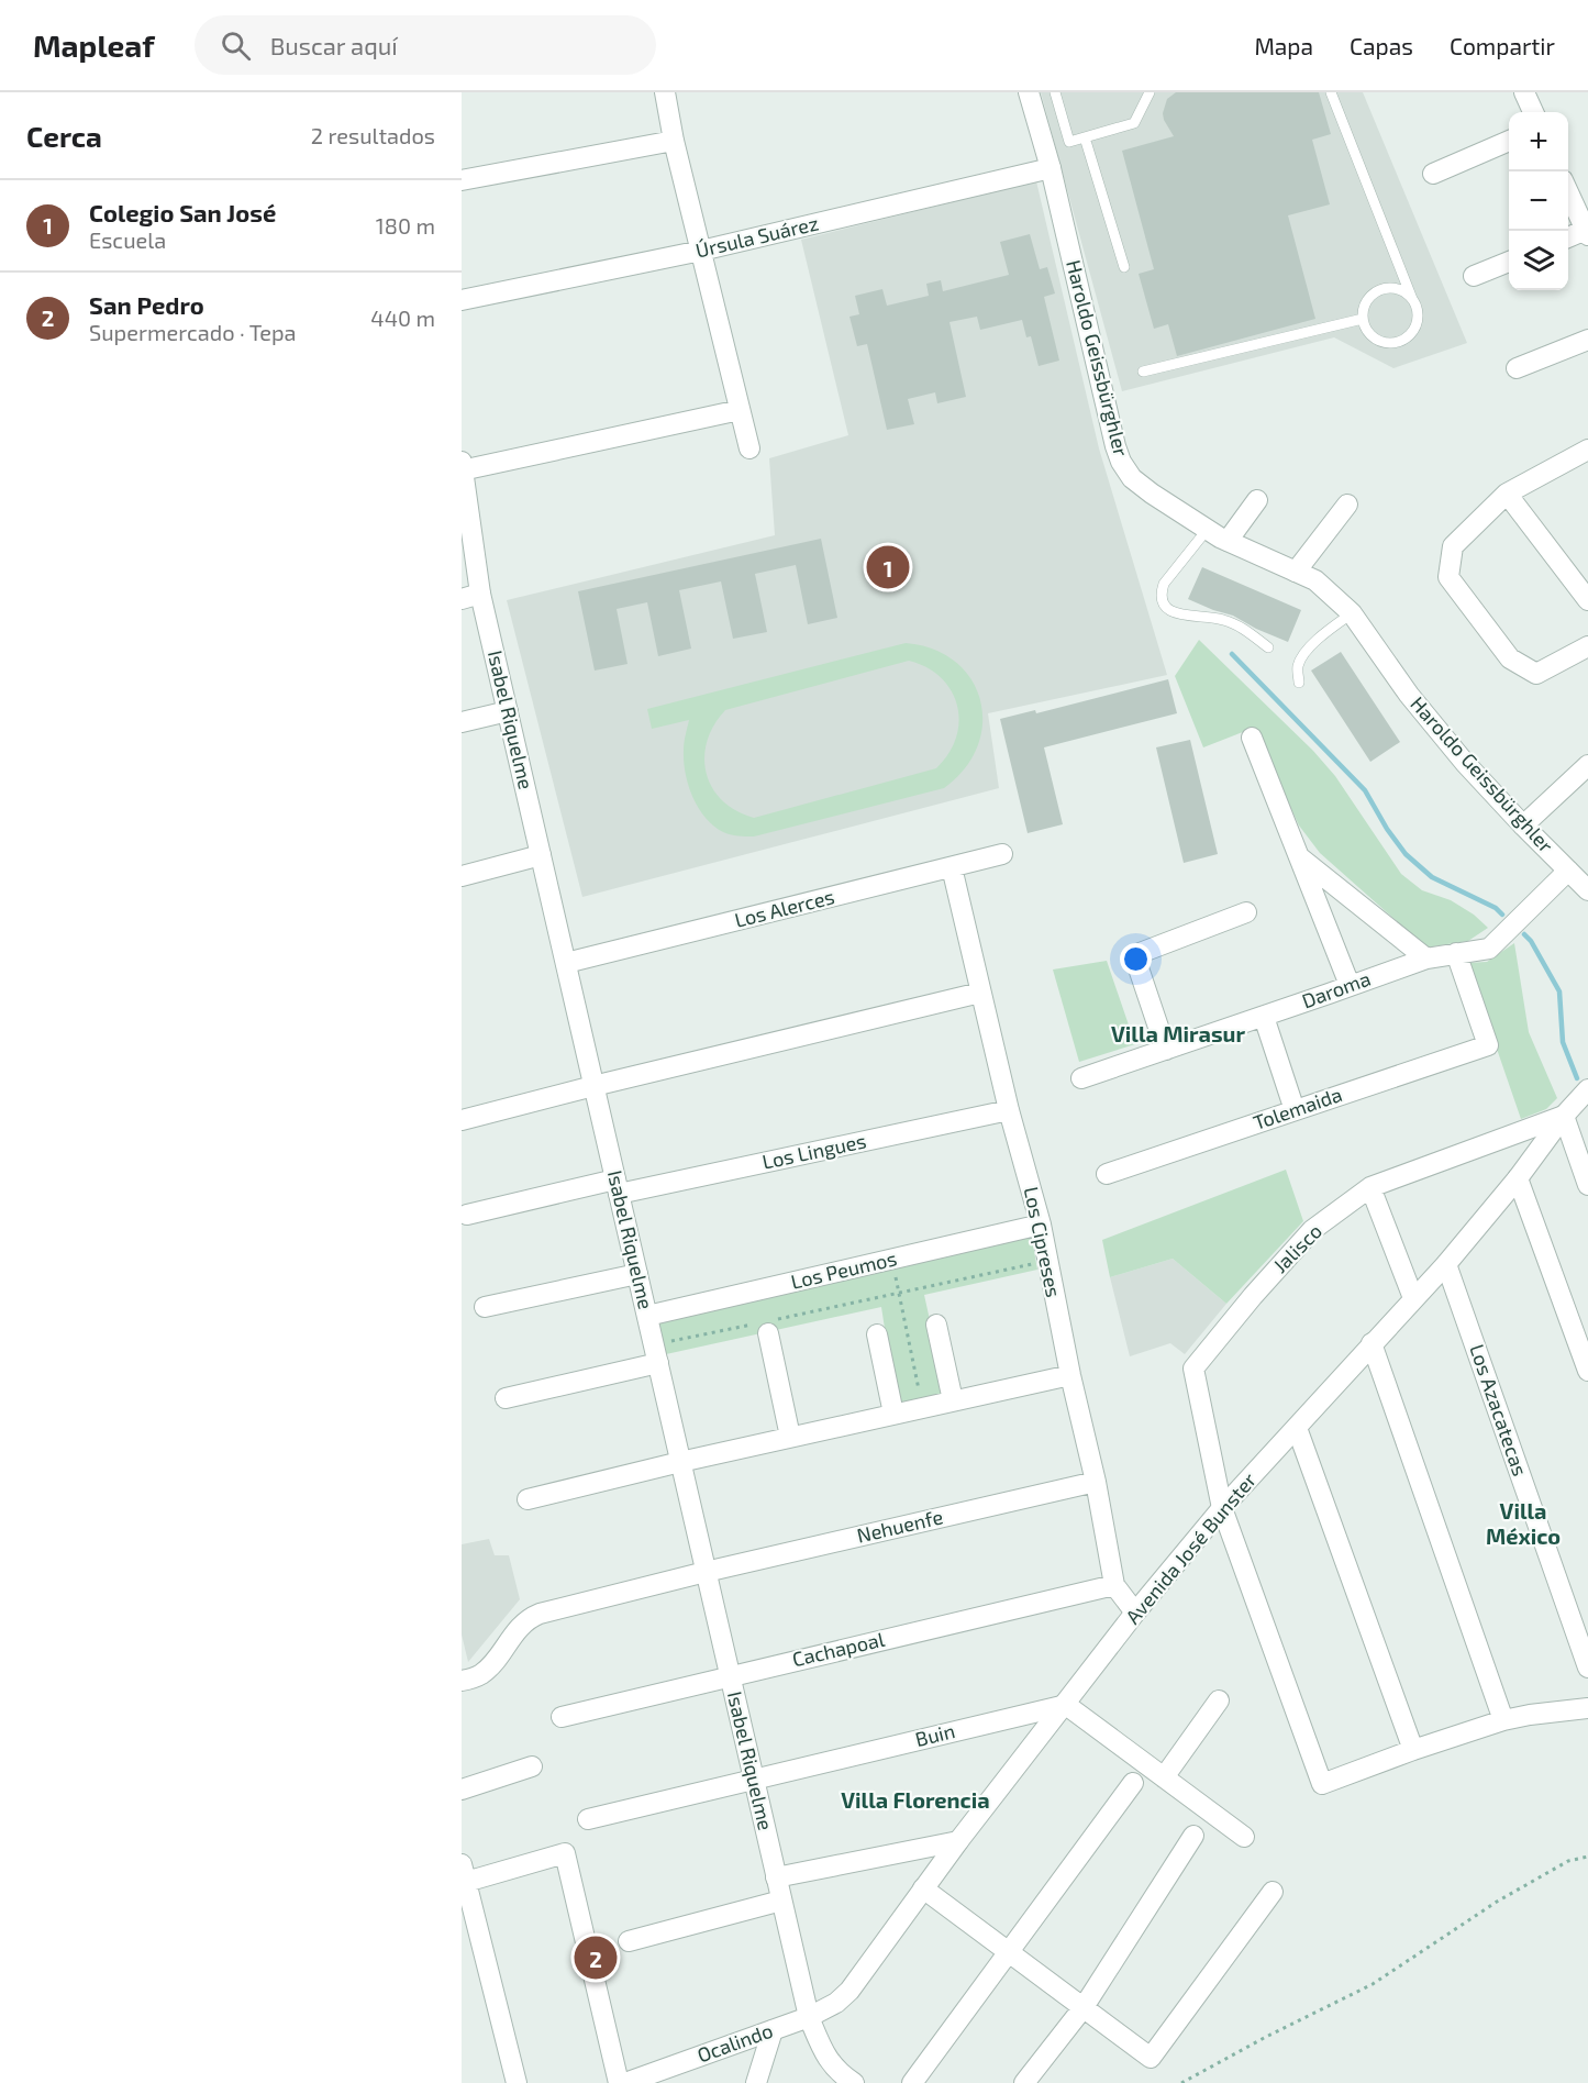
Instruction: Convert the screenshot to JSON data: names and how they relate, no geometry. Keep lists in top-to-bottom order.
{
  "streets": {
    "street": [
      "Úrsula Suárez",
      "Haroldo Geissbürghler",
      "Isabel Riquelme",
      "Los Alerces",
      "Daroma",
      "Tolemaida",
      "Los Lingues",
      "Los Cipreses",
      "Jalisco",
      "Los Peumos",
      "Los Azacatecas",
      "Nehuenfe",
      "Avenida José Bunster",
      "Cachapoal",
      "Buin",
      "Ocalindo"
    ]
  },
  "crossings": [
    ["Úrsula Suárez", "Haroldo Geissbürghler"],
    ["Haroldo Geissbürghler", "Daroma"],
    ["Isabel Riquelme", "Los Alerces"],
    ["Isabel Riquelme", "Los Lingues"],
    ["Isabel Riquelme", "Los Peumos"],
    ["Isabel Riquelme", "Nehuenfe"],
    ["Isabel Riquelme", "Avenida José Bunster"],
    ["Isabel Riquelme", "Cachapoal"],
    ["Isabel Riquelme", "Buin"],
    ["Isabel Riquelme", "Ocalindo"],
    ["Los Alerces", "Los Cipreses"],
    ["Daroma", "Tolemaida"],
    ["Los Lingues", "Los Cipreses"],
    ["Los Cipreses", "Los Peumos"],
    ["Los Cipreses", "Nehuenfe"],
    ["Los Cipreses", "Avenida José Bunster"],
    ["Los Cipreses", "Cachapoal"],
    ["Jalisco", "Avenida José Bunster"],
    ["Los Azacatecas", "Avenida José Bunster"],
    ["Avenida José Bunster", "Buin"],
    ["Avenida José Bunster", "Ocalindo"]
  ],
  "districts": ["Villa Mirasur", "Villa México", "Villa Florencia"],
  "page": {
    "header": "Mapleaf",
    "search": "Buscar aquí",
    "nav": ["Mapa", "Capas", "Compartir"],
    "heading": ["Cerca", "2 resultados"],
    "map_buttons": ["+", "−"],
    "list": [
      {
        "mark": "1",
        "name": "Colegio San José",
        "note": "Escuela",
        "value": "180 m"
      },
      {
        "mark": "2",
        "name": "San Pedro",
        "note": "Supermercado · Tepa",
        "value": "440 m"
      }
    ],
    "pins": ["1", "2"]
  }
}
